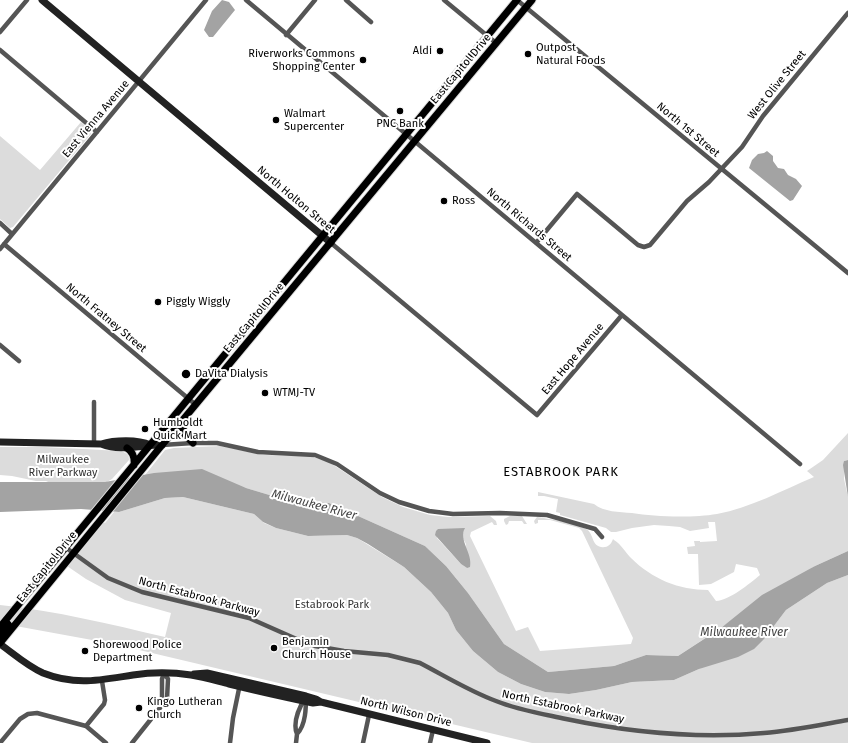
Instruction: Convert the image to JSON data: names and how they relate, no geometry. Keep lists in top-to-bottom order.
{
  "streets": {
    "main road": ["East Capitol Drive", "North Holton Street", "North Wilson Drive"],
    "street": [
      "West Olive Street",
      "East Vienna Avenue",
      "North 1st Street",
      "North Richards Street",
      "North Fratney Street",
      "East Hope Avenue",
      "North Estabrook Parkway"
    ]
  },
  "crossings": [
    ["East Capitol Drive", "North 1st Street"],
    ["East Capitol Drive", "North Holton Street"],
    ["East Capitol Drive", "North Richards Street"],
    ["East Capitol Drive", "North Fratney Street"],
    ["East Capitol Drive", "North Estabrook Parkway"],
    ["East Capitol Drive", "North Wilson Drive"],
    ["West Olive Street", "North 1st Street"],
    ["West Olive Street", "North Richards Street"],
    ["East Vienna Avenue", "North Holton Street"],
    ["East Vienna Avenue", "North Fratney Street"],
    ["North Holton Street", "East Hope Avenue"],
    ["North Richards Street", "East Hope Avenue"]
  ],
  "districts": ["ESTABROOK PARK"],
  "water": ["Milwaukee River"],
  "parks": ["Milwaukee River Parkway", "Estabrook Park"],
  "places": [
    "Aldi",
    "Outpost Natural Foods",
    "Riverworks Commons Shopping Center",
    "PNC Bank",
    "Walmart Supercenter",
    "Ross",
    "Piggly Wiggly",
    "DaVita Dialysis",
    "WTMJ-TV",
    "Humboldt Quick Mart",
    "Benjamin Church House",
    "Shorewood Police Department",
    "Kingo Lutheran Church"
  ]
}
